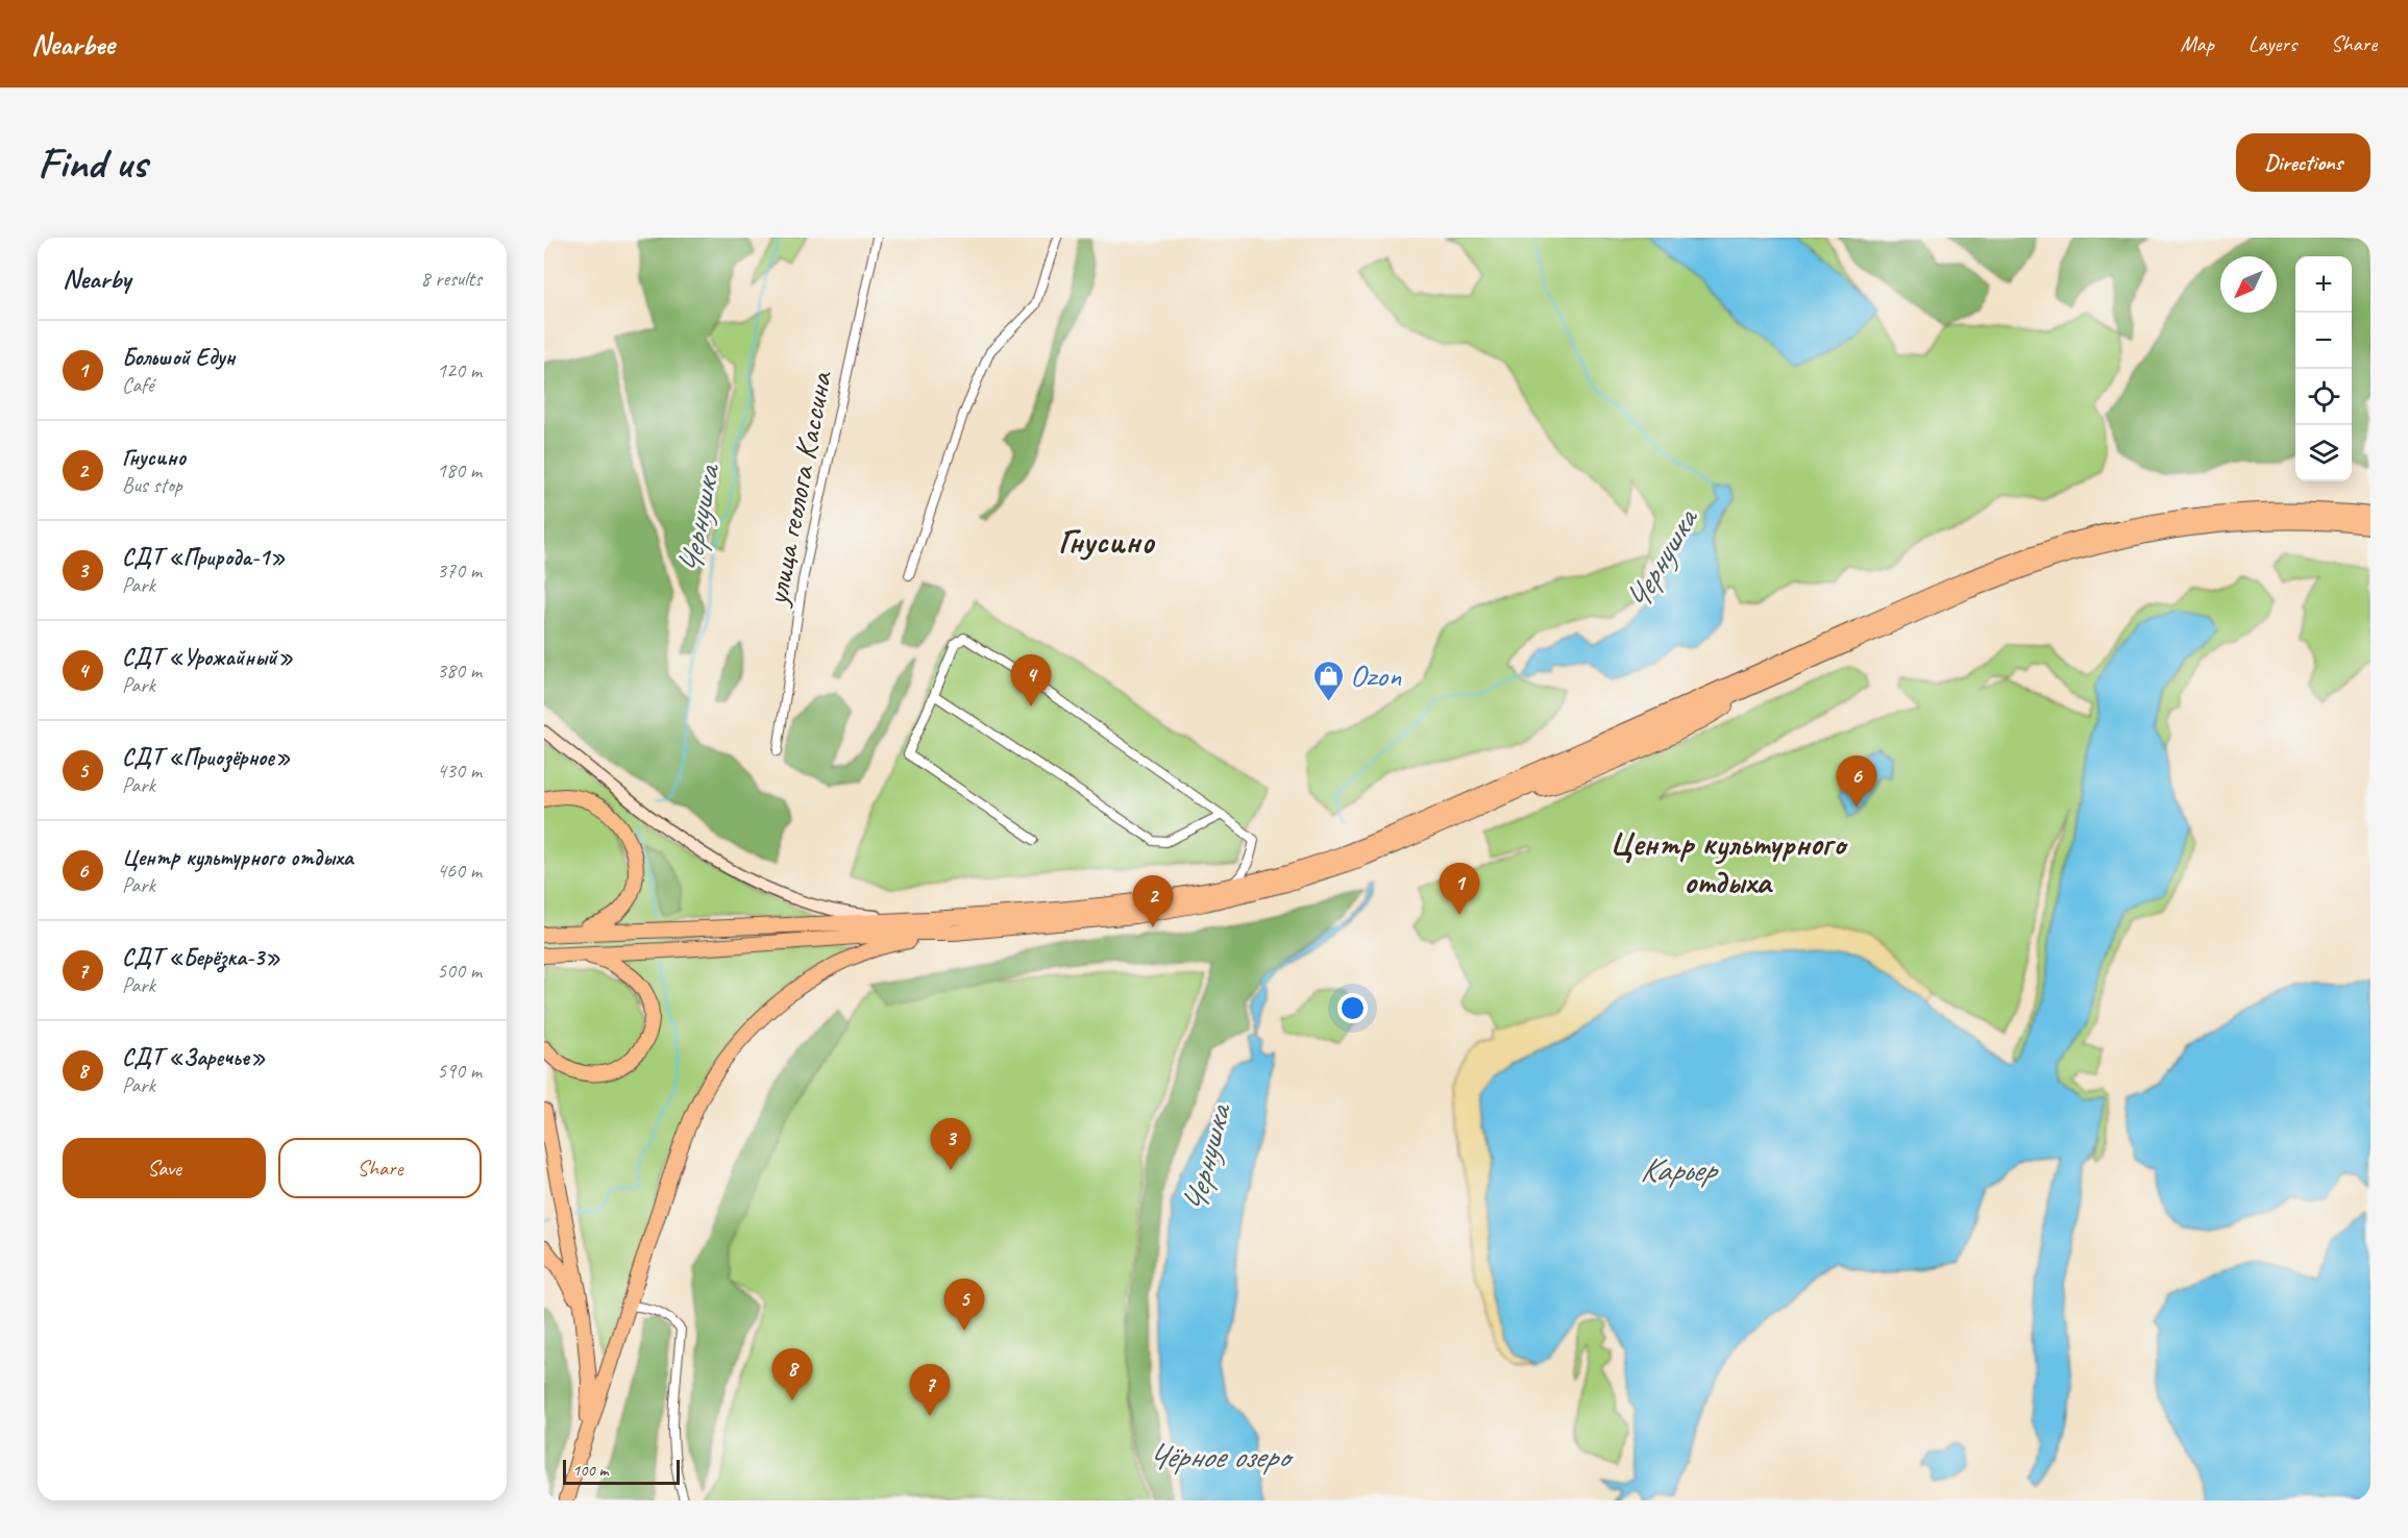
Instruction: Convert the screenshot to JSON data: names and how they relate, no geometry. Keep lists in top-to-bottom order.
{
  "streets": {
    "street": ["улица геолога Кассина"]
  },
  "districts": ["Гнусино", "Центр культурного отдыха"],
  "water": ["Чернушка", "Карьер", "Чёрное озеро"],
  "places": {
    "shop": ["Ozon"]
  },
  "scale_bar": "100 m",
  "north": "bottom left",
  "page": {
    "header": "Nearbee",
    "nav": ["Map", "Layers", "Share"],
    "buttons": [
      "Directions",
      ["Save", "Share"]
    ],
    "title": "Find us",
    "heading": ["Nearby", "8 results"],
    "map_buttons": ["+", "−"],
    "list": [
      {
        "mark": "1",
        "name": "Большой Едун",
        "note": "Café",
        "value": "120 m"
      },
      {
        "mark": "2",
        "name": "Гнусино",
        "note": "Bus stop",
        "value": "180 m"
      },
      {
        "mark": "3",
        "name": "СДТ «Природа-1»",
        "note": "Park",
        "value": "370 m"
      },
      {
        "mark": "4",
        "name": "СДТ «Урожайный»",
        "note": "Park",
        "value": "380 m"
      },
      {
        "mark": "5",
        "name": "СДТ «Приозёрное»",
        "note": "Park",
        "value": "430 m"
      },
      {
        "mark": "6",
        "name": "Центр культурного отдыха",
        "note": "Park",
        "value": "460 m"
      },
      {
        "mark": "7",
        "name": "СДТ «Берёзка-3»",
        "note": "Park",
        "value": "500 m"
      },
      {
        "mark": "8",
        "name": "СДТ «Заречье»",
        "note": "Park",
        "value": "590 m"
      }
    ],
    "pins": [
      "4",
      "6",
      "1",
      "2",
      "3",
      "5",
      "8",
      "7"
    ],
    "scale": "100 m"
  }
}
